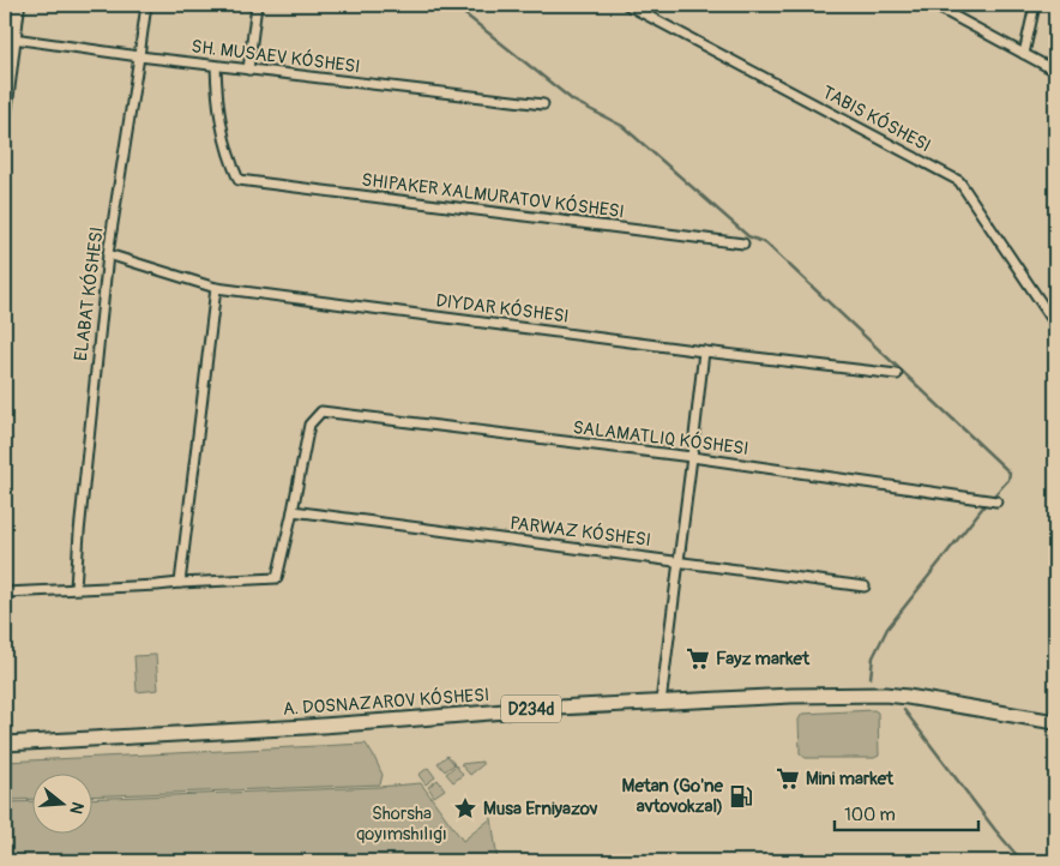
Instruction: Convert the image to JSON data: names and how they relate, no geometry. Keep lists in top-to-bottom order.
{
  "streets": {
    "main road": ["A. DOSNAZAROV KÓSHESI", "D234d"],
    "street": [
      "SH. MUSAEV KÓSHESI",
      "ELABAT KÓSHESI",
      "DIYDAR KÓSHESI",
      "PARWAZ KÓSHESI"
    ]
  },
  "crossings": [
    ["SH. MUSAEV KÓSHESI", "ELABAT KÓSHESI"],
    ["ELABAT KÓSHESI", "DIYDAR KÓSHESI"]
  ],
  "parks": ["Shorsha qoyımshılıǵı"],
  "places": {
    "supermarket": ["Fayz market", "Mini market"],
    "fuel station": ["Metan (Go'ne avtovokzal)"],
    "place": ["Musa Erniyazov"]
  },
  "scale_bar": "100 m",
  "north": "right"
}
